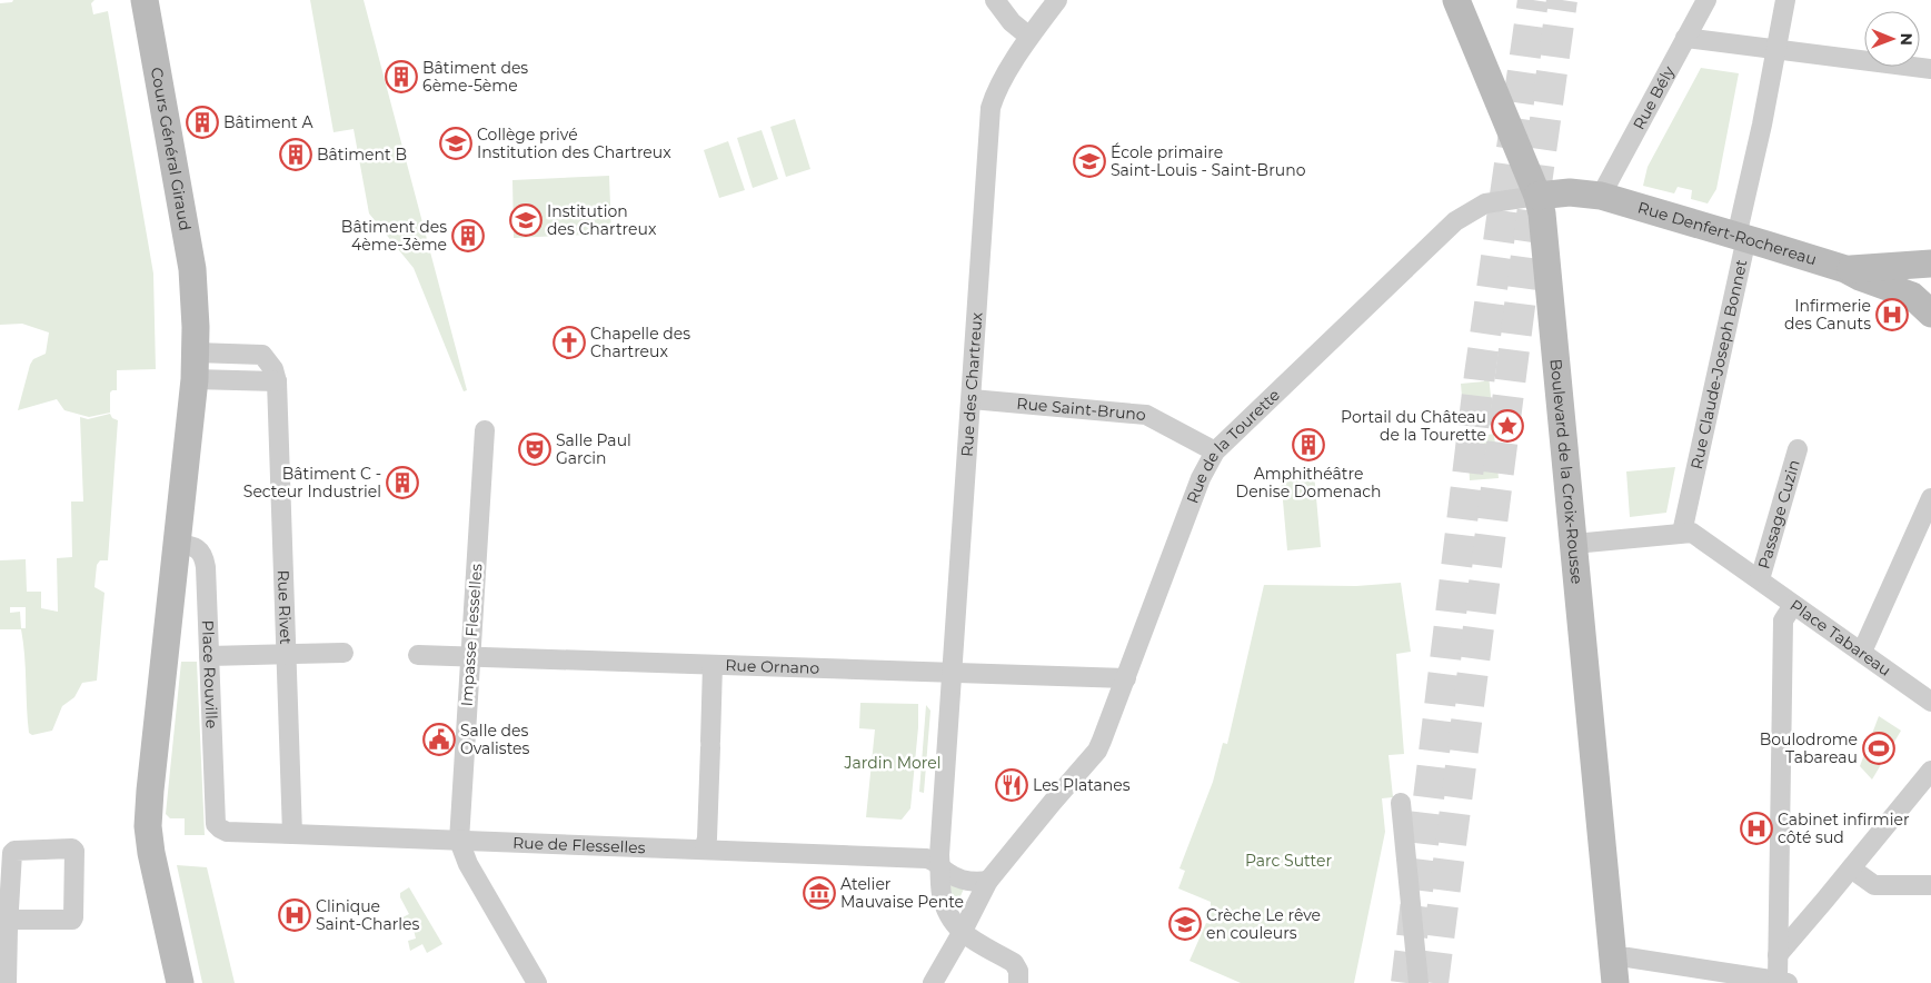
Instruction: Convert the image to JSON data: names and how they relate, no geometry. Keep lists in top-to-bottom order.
{
  "streets": {
    "street": [
      "Rue Bély",
      "Cours Général Giraud",
      "Rue Denfert-Rochereau",
      "Rue Claude-Joseph Bonnet",
      "Rue des Chartreux",
      "Rue Saint-Bruno",
      "Rue de la Tourette",
      "Boulevard de la Croix-Rousse",
      "Passage Cuzin",
      "Rue Rivet",
      "Impasse Flesselles",
      "Place Tabareau",
      "Rue Ornano",
      "Place Rouville",
      "Rue de Flesselles"
    ]
  },
  "crossings": [
    ["Rue Bély", "Rue Denfert-Rochereau"],
    ["Rue Denfert-Rochereau", "Rue Claude-Joseph Bonnet"],
    ["Rue Denfert-Rochereau", "Rue de la Tourette"],
    ["Rue Denfert-Rochereau", "Boulevard de la Croix-Rousse"],
    ["Rue des Chartreux", "Rue Saint-Bruno"],
    ["Rue des Chartreux", "Rue de la Tourette"],
    ["Rue des Chartreux", "Rue Ornano"],
    ["Rue des Chartreux", "Rue de Flesselles"],
    ["Rue Saint-Bruno", "Rue de la Tourette"],
    ["Rue de la Tourette", "Boulevard de la Croix-Rousse"],
    ["Rue de la Tourette", "Rue Ornano"],
    ["Rue de la Tourette", "Rue de Flesselles"],
    ["Boulevard de la Croix-Rousse", "Place Tabareau"],
    ["Rue Rivet", "Rue de Flesselles"],
    ["Impasse Flesselles", "Rue Ornano"],
    ["Impasse Flesselles", "Rue de Flesselles"],
    ["Place Rouville", "Rue de Flesselles"]
  ],
  "parks": ["Jardin Morel", "Parc Sutter"],
  "places": {
    "building": [
      "Bâtiment des 6ème-5ème",
      "Bâtiment A",
      "Bâtiment B",
      "Bâtiment des 4ème-3ème",
      "Amphithéâtre Denise Domenach",
      "Bâtiment C - Secteur Industriel"
    ],
    "school or university": [
      "Collège privé Institution des Chartreux",
      "École primaire Saint-Louis - Saint-Bruno",
      "Institution des Chartreux",
      "Crèche Le rêve en couleurs"
    ],
    "hospital": ["Infirmerie des Canuts", "Cabinet infirmier côté sud", "Clinique Saint-Charles"],
    "church": ["Chapelle des Chartreux"],
    "place": ["Portail du Château de la Tourette"],
    "theatre": ["Salle Paul Garcin"],
    "public building": ["Salle des Ovalistes"],
    "sports": ["Boulodrome Tabareau"],
    "restaurant": ["Les Platanes"],
    "museum": ["Atelier Mauvaise Pente"]
  },
  "north": "right"
}
